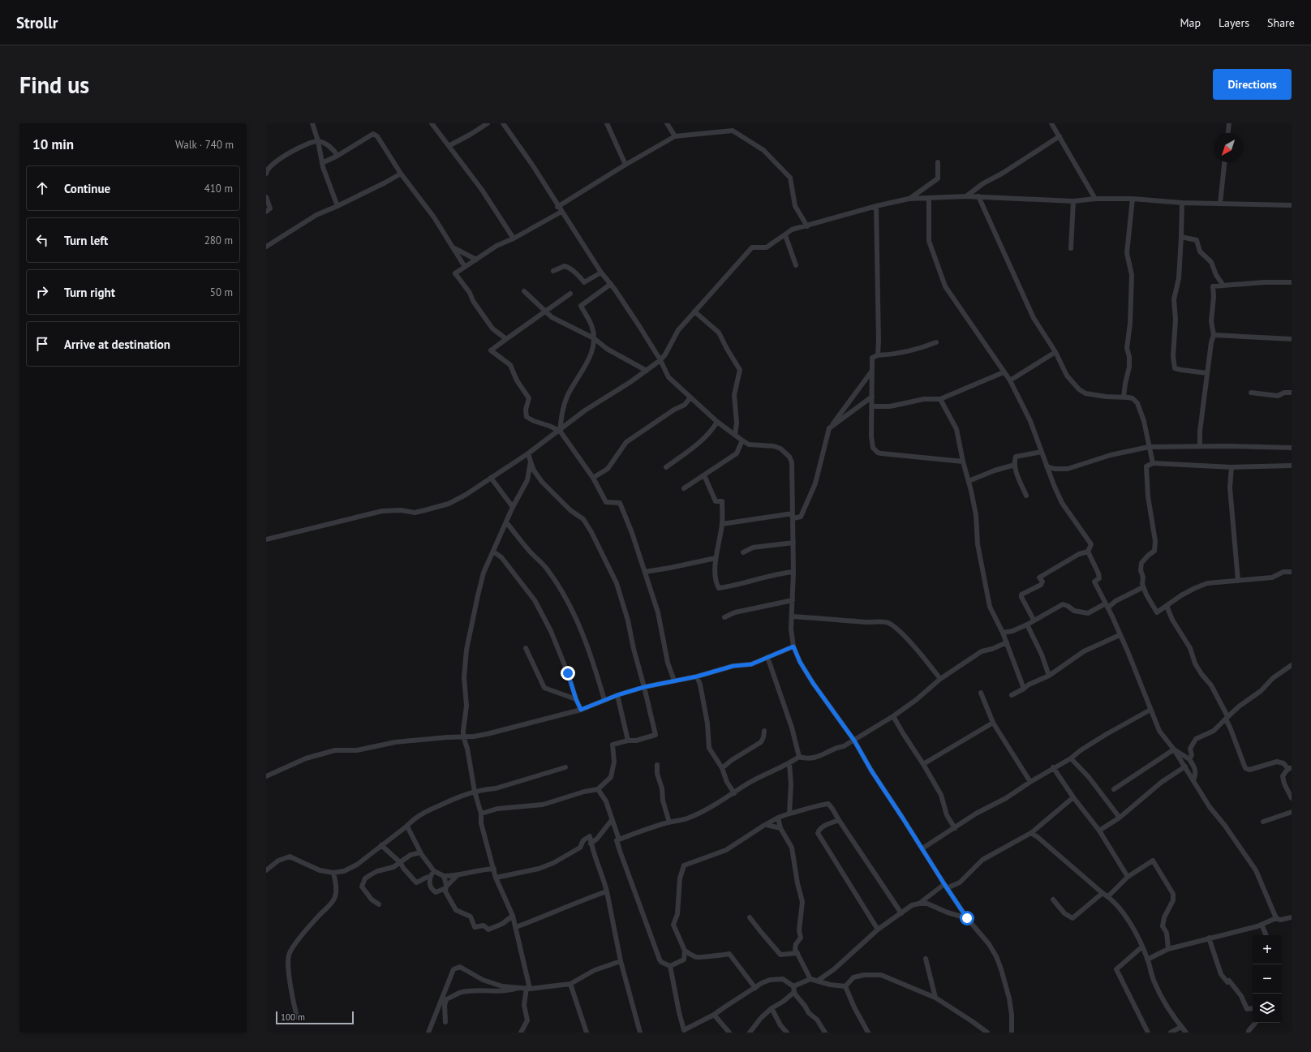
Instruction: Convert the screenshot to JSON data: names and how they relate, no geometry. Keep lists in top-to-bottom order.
{
  "scale_bar": "100 m",
  "north": "bottom left",
  "page": {
    "header": "Strollr",
    "nav": ["Map", "Layers", "Share"],
    "buttons": "Directions",
    "title": "Find us",
    "heading": ["10 min", "Walk · 740 m"],
    "list": [
      ["Continue", "410 m"],
      ["Turn left", "280 m"],
      ["Turn right", "50 m"],
      "Arrive at destination"
    ],
    "map_buttons": ["+", "−"],
    "scale": "100 m"
  }
}
